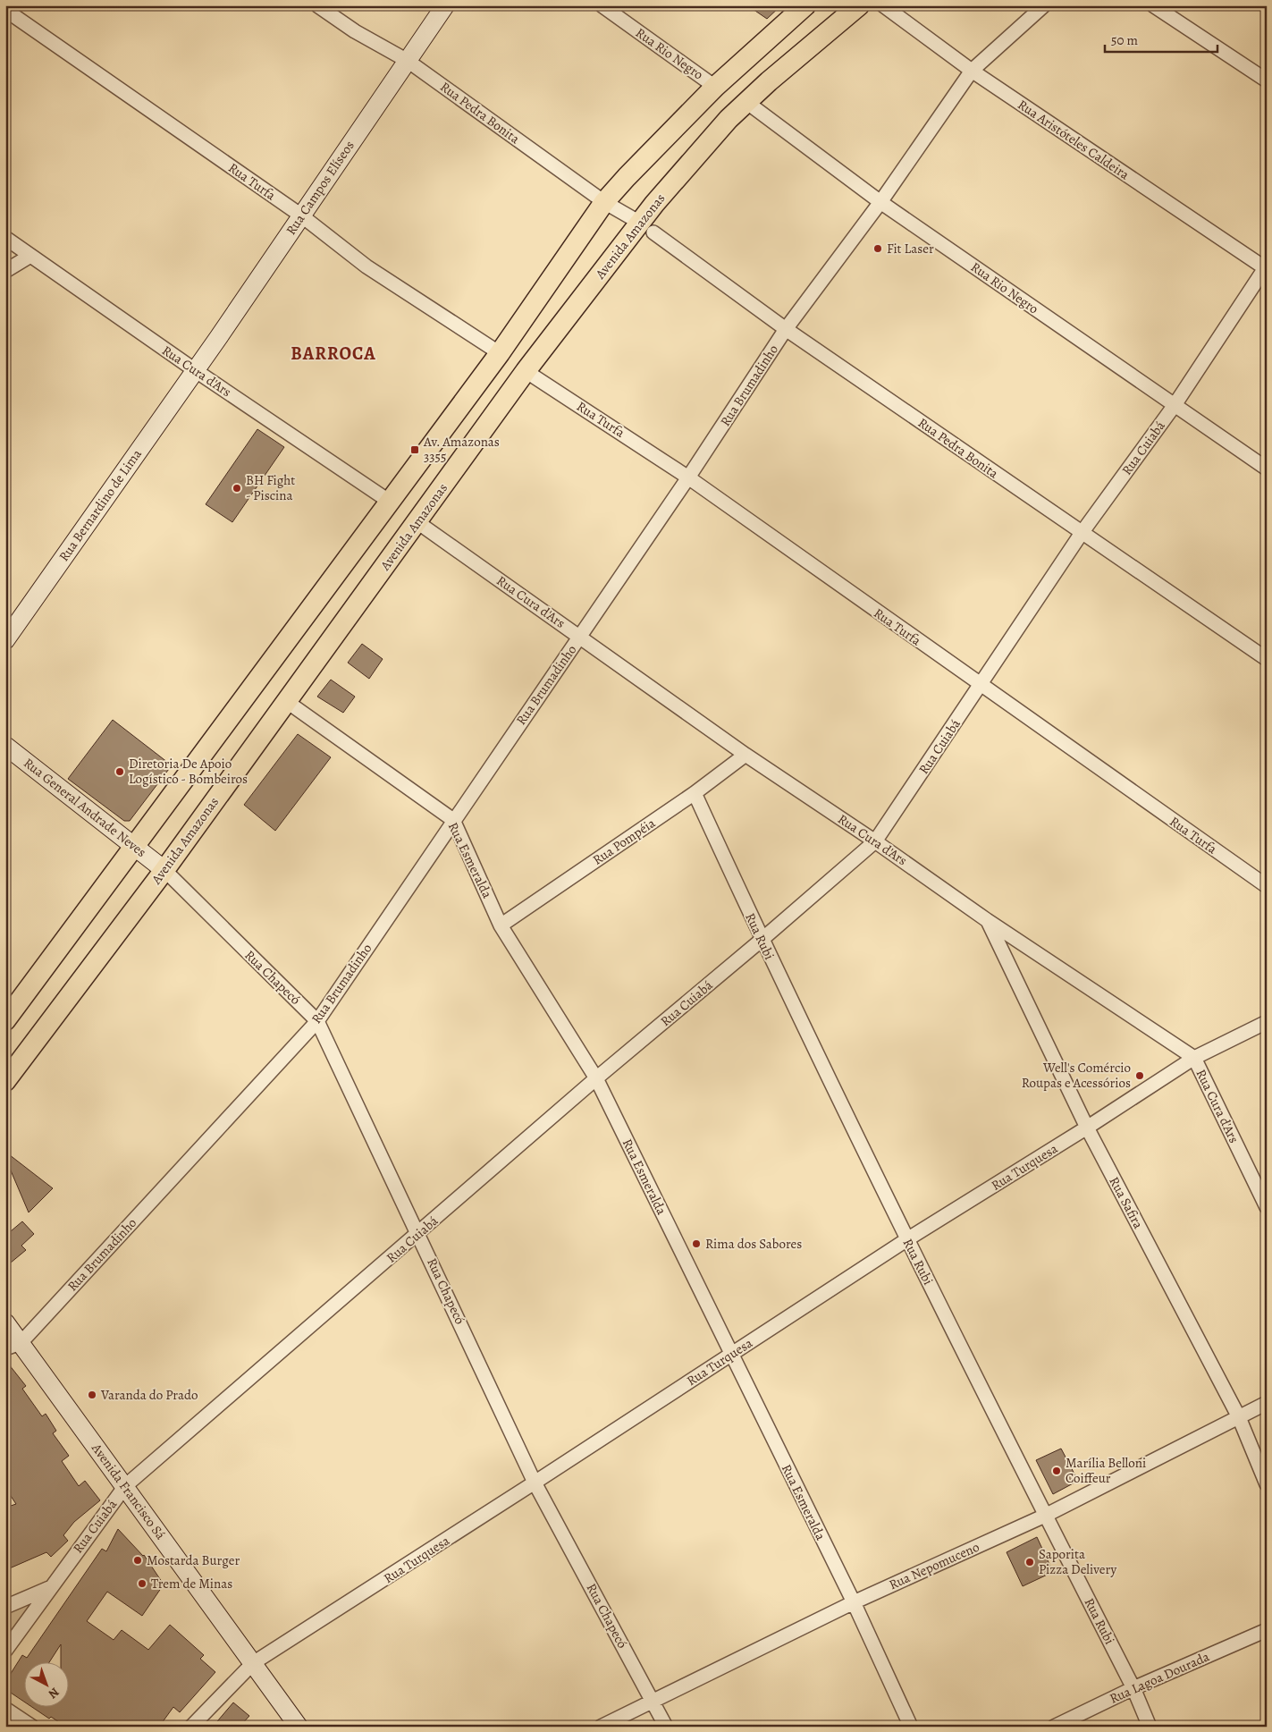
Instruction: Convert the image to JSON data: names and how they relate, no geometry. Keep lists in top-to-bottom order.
{
  "streets": {
    "main road": ["Avenida Amazonas"],
    "street": [
      "Rua Rio Negro",
      "Rua Pedra Bonita",
      "Rua Aristóteles Caldeira",
      "Rua Turfa",
      "Rua Campos Elíseos",
      "Rua Cura d'Ars",
      "Rua Brumadinho",
      "Rua Cuiabá",
      "Rua Bernardino de Lima",
      "Rua General Andrade Neves",
      "Rua Pompéia",
      "Rua Esmeralda",
      "Rua Rubi",
      "Rua Chapecó",
      "Rua Turquesa",
      "Rua Safira",
      "Avenida Francisco Sá",
      "Rua Nepomuceno",
      "Rua Lagoa Dourada"
    ]
  },
  "crossings": [
    ["Rua Rio Negro", "Avenida Amazonas"],
    ["Rua Rio Negro", "Rua Brumadinho"],
    ["Rua Rio Negro", "Rua Cuiabá"],
    ["Rua Pedra Bonita", "Rua Campos Elíseos"],
    ["Rua Pedra Bonita", "Avenida Amazonas"],
    ["Rua Pedra Bonita", "Rua Brumadinho"],
    ["Rua Pedra Bonita", "Rua Cuiabá"],
    ["Rua Aristóteles Caldeira", "Rua Brumadinho"],
    ["Rua Aristóteles Caldeira", "Rua Cuiabá"],
    ["Rua Turfa", "Rua Campos Elíseos"],
    ["Rua Turfa", "Avenida Amazonas"],
    ["Rua Turfa", "Rua Brumadinho"],
    ["Rua Turfa", "Rua Cuiabá"],
    ["Rua Campos Elíseos", "Rua Cura d'Ars"],
    ["Rua Campos Elíseos", "Rua Bernardino de Lima"],
    ["Avenida Amazonas", "Rua Cura d'Ars"],
    ["Avenida Amazonas", "Rua General Andrade Neves"],
    ["Avenida Amazonas", "Rua Esmeralda"],
    ["Avenida Amazonas", "Rua Chapecó"],
    ["Rua Cura d'Ars", "Rua Brumadinho"],
    ["Rua Cura d'Ars", "Rua Cuiabá"],
    ["Rua Cura d'Ars", "Rua Bernardino de Lima"],
    ["Rua Cura d'Ars", "Rua Pompéia"],
    ["Rua Cura d'Ars", "Rua Turquesa"],
    ["Rua Cura d'Ars", "Rua Safira"],
    ["Rua Brumadinho", "Rua Esmeralda"],
    ["Rua Brumadinho", "Rua Chapecó"],
    ["Rua Brumadinho", "Avenida Francisco Sá"],
    ["Rua Cuiabá", "Rua Esmeralda"],
    ["Rua Cuiabá", "Rua Rubi"],
    ["Rua Cuiabá", "Rua Chapecó"],
    ["Rua Cuiabá", "Avenida Francisco Sá"],
    ["Rua General Andrade Neves", "Rua Chapecó"],
    ["Rua Pompéia", "Rua Esmeralda"],
    ["Rua Pompéia", "Rua Rubi"],
    ["Rua Esmeralda", "Rua Turquesa"],
    ["Rua Esmeralda", "Rua Nepomuceno"],
    ["Rua Rubi", "Rua Turquesa"],
    ["Rua Rubi", "Rua Nepomuceno"],
    ["Rua Rubi", "Rua Lagoa Dourada"],
    ["Rua Chapecó", "Rua Turquesa"],
    ["Rua Chapecó", "Rua Nepomuceno"],
    ["Rua Turquesa", "Rua Safira"],
    ["Rua Turquesa", "Avenida Francisco Sá"],
    ["Rua Safira", "Rua Nepomuceno"]
  ],
  "districts": ["BARROCA"],
  "places": {
    "other": [
      "Fit Laser",
      "BH Fight - Piscina",
      "Diretoria De Apoio Logístico - Bombeiros",
      "Well's Comércio Roupas e Acessórios",
      "Rima dos Sabores",
      "Varanda do Prado",
      "Marília Belloni Coiffeur",
      "Mostarda Burger",
      "Saporita Pizza Delivery",
      "Trem de Minas"
    ],
    "transit": ["Av. Amazonas 3355"]
  },
  "scale_bar": "50 m",
  "north": "bottom right"
}
